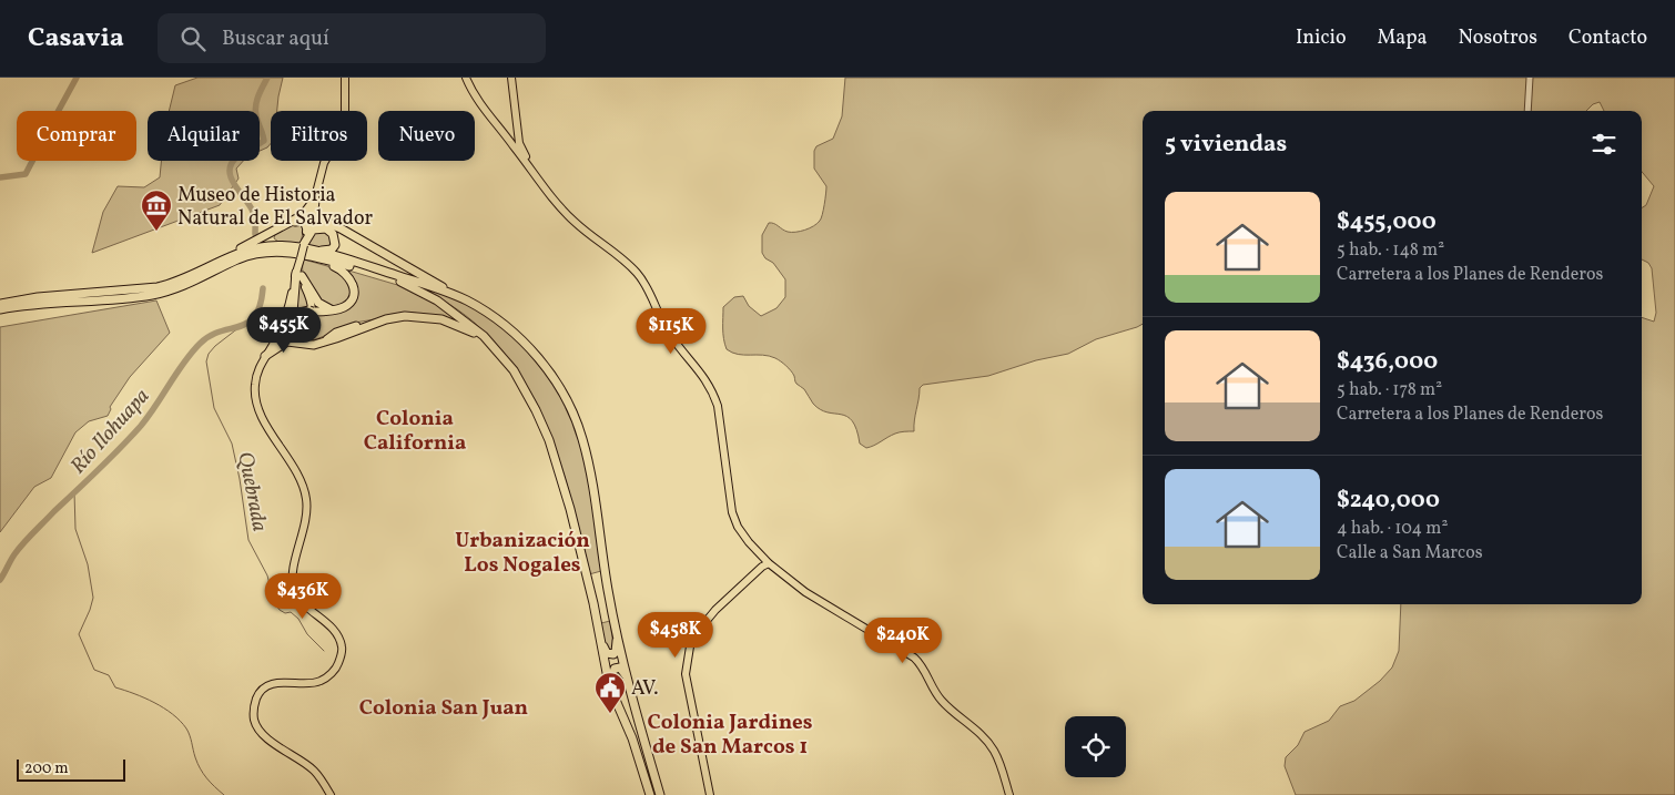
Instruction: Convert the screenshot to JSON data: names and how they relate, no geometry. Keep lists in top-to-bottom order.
{
  "districts": [
    "Colonia California",
    "Urbanización Los Nogales",
    "Colonia San Juan",
    "Colonia Jardines de San Marcos 1"
  ],
  "water": ["Río Ilohuapa", "Quebrada"],
  "places": {
    "museum": ["Museo de Historia Natural de El Salvador"],
    "public building": ["AV."]
  },
  "scale_bar": "200 m",
  "page": {
    "header": "Casavia",
    "search": "Buscar aquí",
    "nav": [
      "Inicio",
      "Mapa",
      "Nosotros",
      "Contacto"
    ],
    "chip": [
      "Comprar",
      "Alquilar",
      "Filtros",
      "Nuevo"
    ],
    "heading": "5 viviendas",
    "list": [
      {
        "name": "$455,000",
        "note": "5 hab. · 148 m² · Carretera a los Planes de Renderos"
      },
      {
        "name": "$436,000",
        "note": "5 hab. · 178 m² · Carretera a los Planes de Renderos"
      },
      {
        "name": "$240,000",
        "note": "4 hab. · 104 m² · Calle a San Marcos"
      }
    ],
    "price": [
      "$455K",
      "$115K",
      "$436K",
      "$458K",
      "$240K"
    ],
    "scale": "200 m"
  }
}
